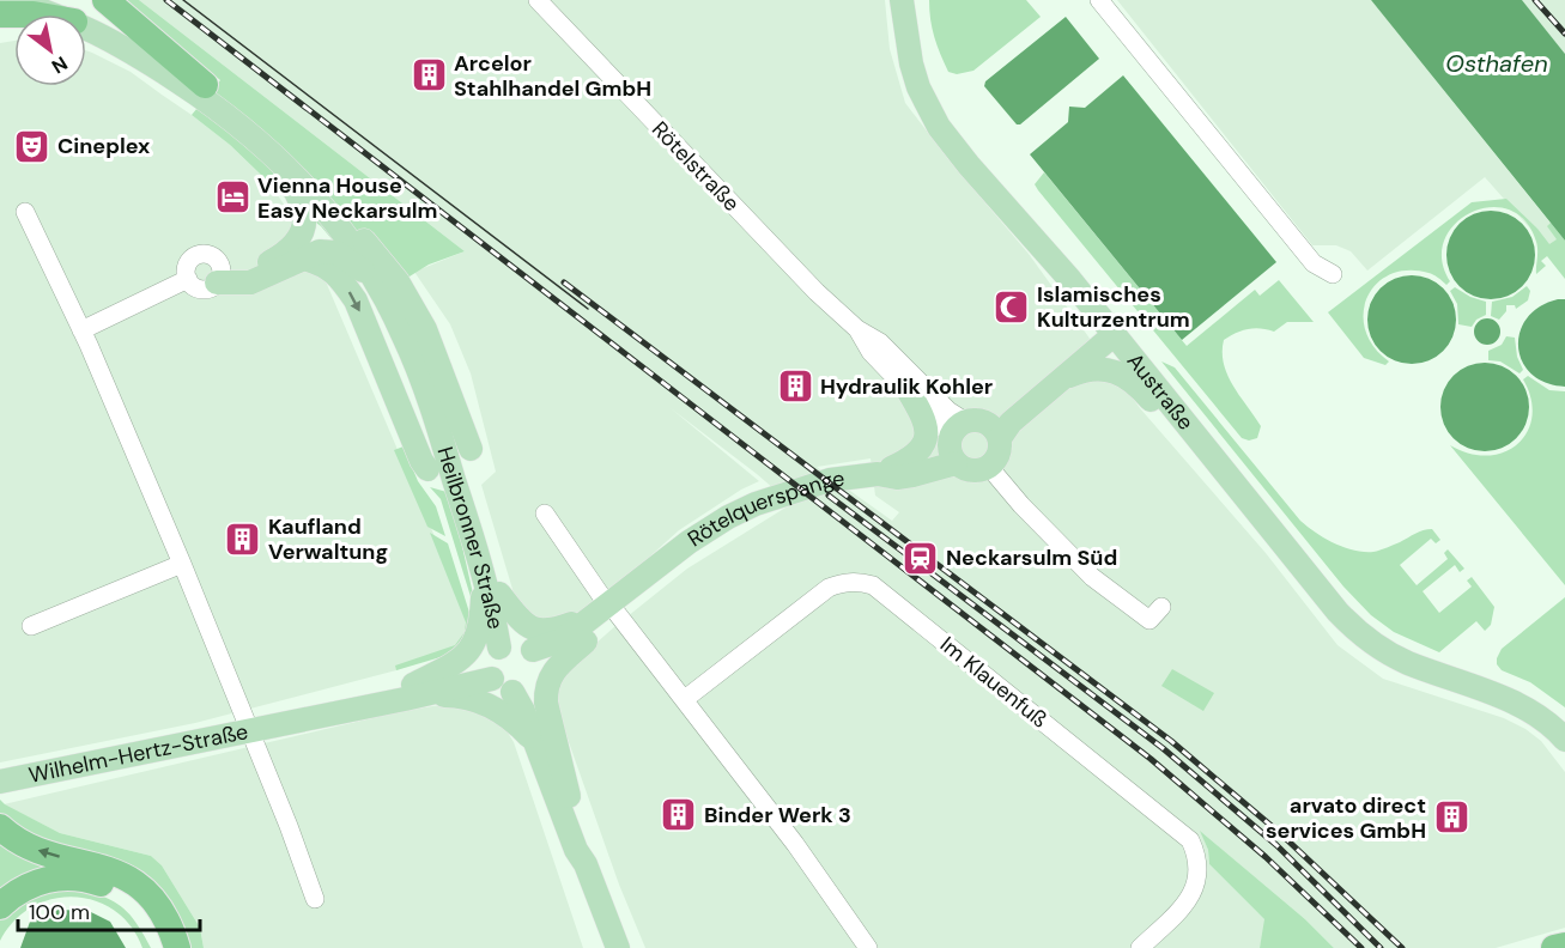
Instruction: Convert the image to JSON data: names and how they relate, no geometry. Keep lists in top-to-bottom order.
{
  "streets": {
    "main road": [
      "Austraße",
      "Rötelquerspange",
      "Heilbronner Straße",
      "Wilhelm-Hertz-Straße"
    ],
    "street": ["Rötelstraße", "Im Klauenfuß"]
  },
  "crossings": [
    ["Rötelstraße", "Rötelquerspange"],
    ["Rötelquerspange", "Heilbronner Straße"],
    ["Rötelquerspange", "Wilhelm-Hertz-Straße"],
    ["Heilbronner Straße", "Wilhelm-Hertz-Straße"]
  ],
  "water": ["Osthafen"],
  "places": {
    "building": [
      "Arcelor Stahlhandel GmbH",
      "Hydraulik Kohler",
      "Kaufland Verwaltung",
      "Binder Werk 3",
      "arvato direct services GmbH"
    ],
    "theatre": ["Cineplex"],
    "hotel": ["Vienna House Easy Neckarsulm"],
    "mosque": ["Islamisches Kulturzentrum"],
    "station": ["Neckarsulm Süd"]
  },
  "scale_bar": "100 m",
  "north": "bottom right"
}
